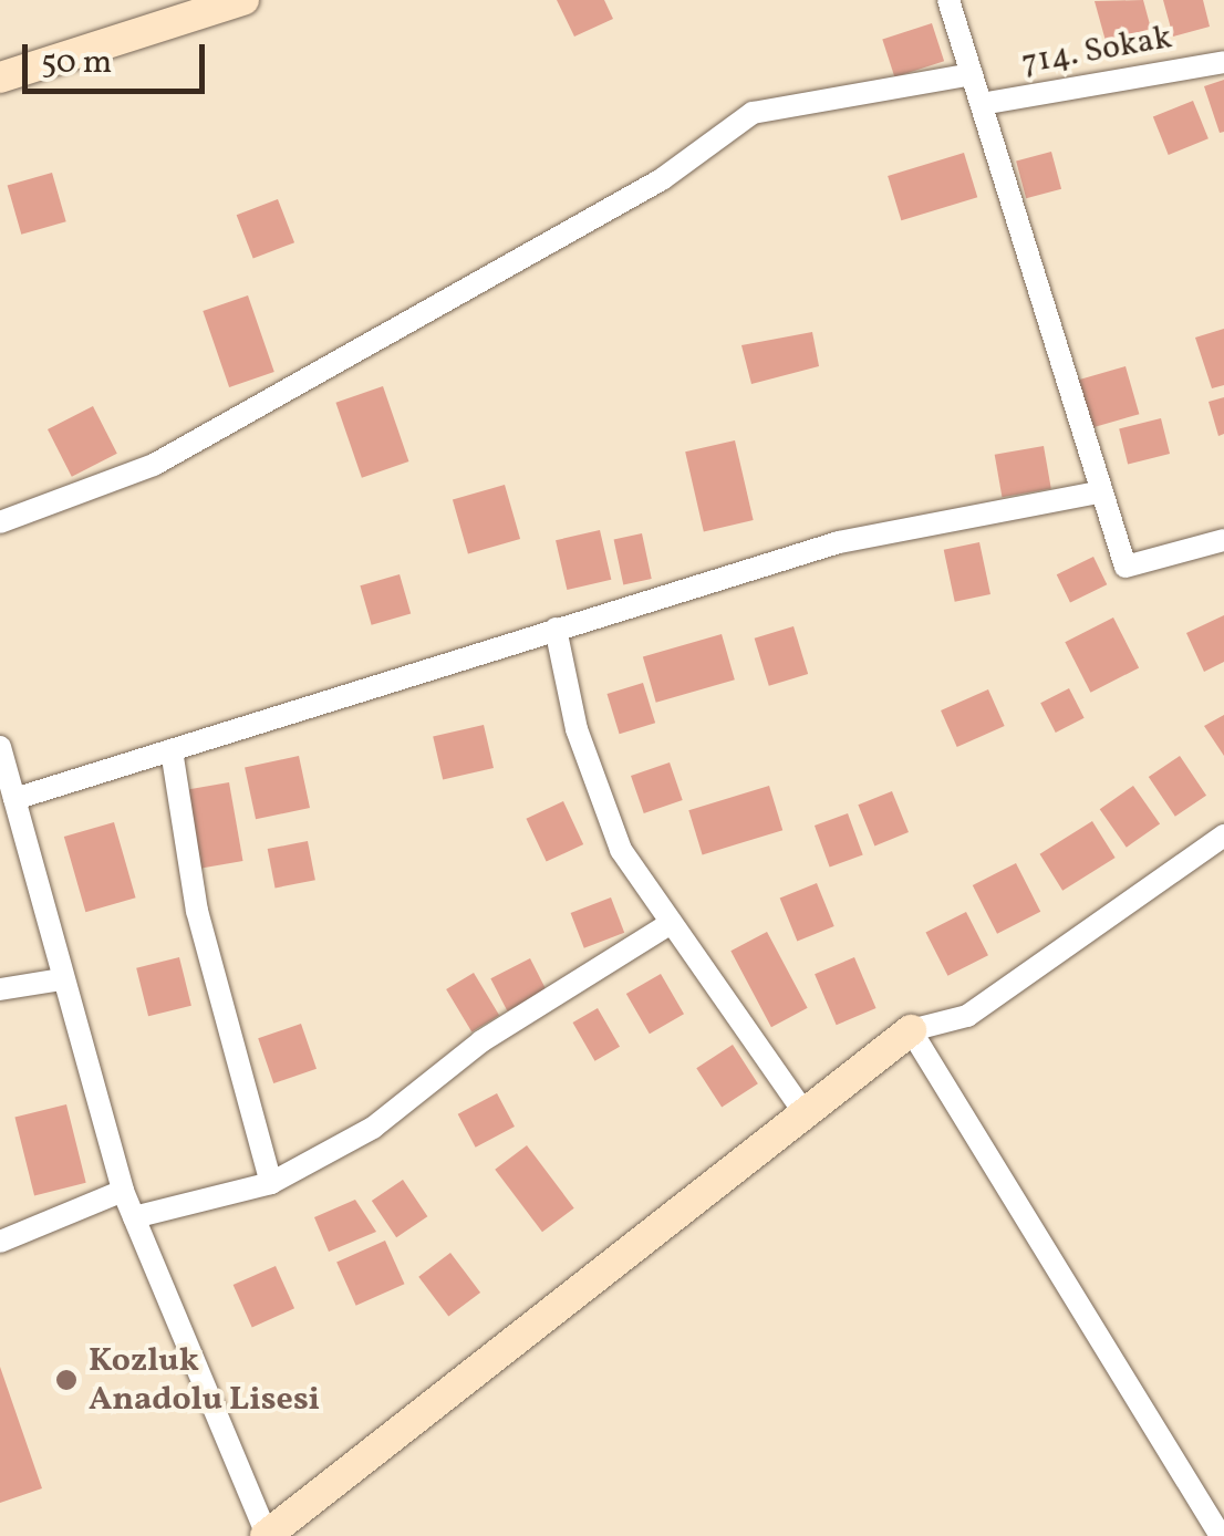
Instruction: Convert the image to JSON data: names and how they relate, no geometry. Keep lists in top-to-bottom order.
{
  "streets": {
    "street": ["714. Sokak"]
  },
  "places": ["Kozluk Anadolu Lisesi"],
  "scale_bar": "50 m"
}
